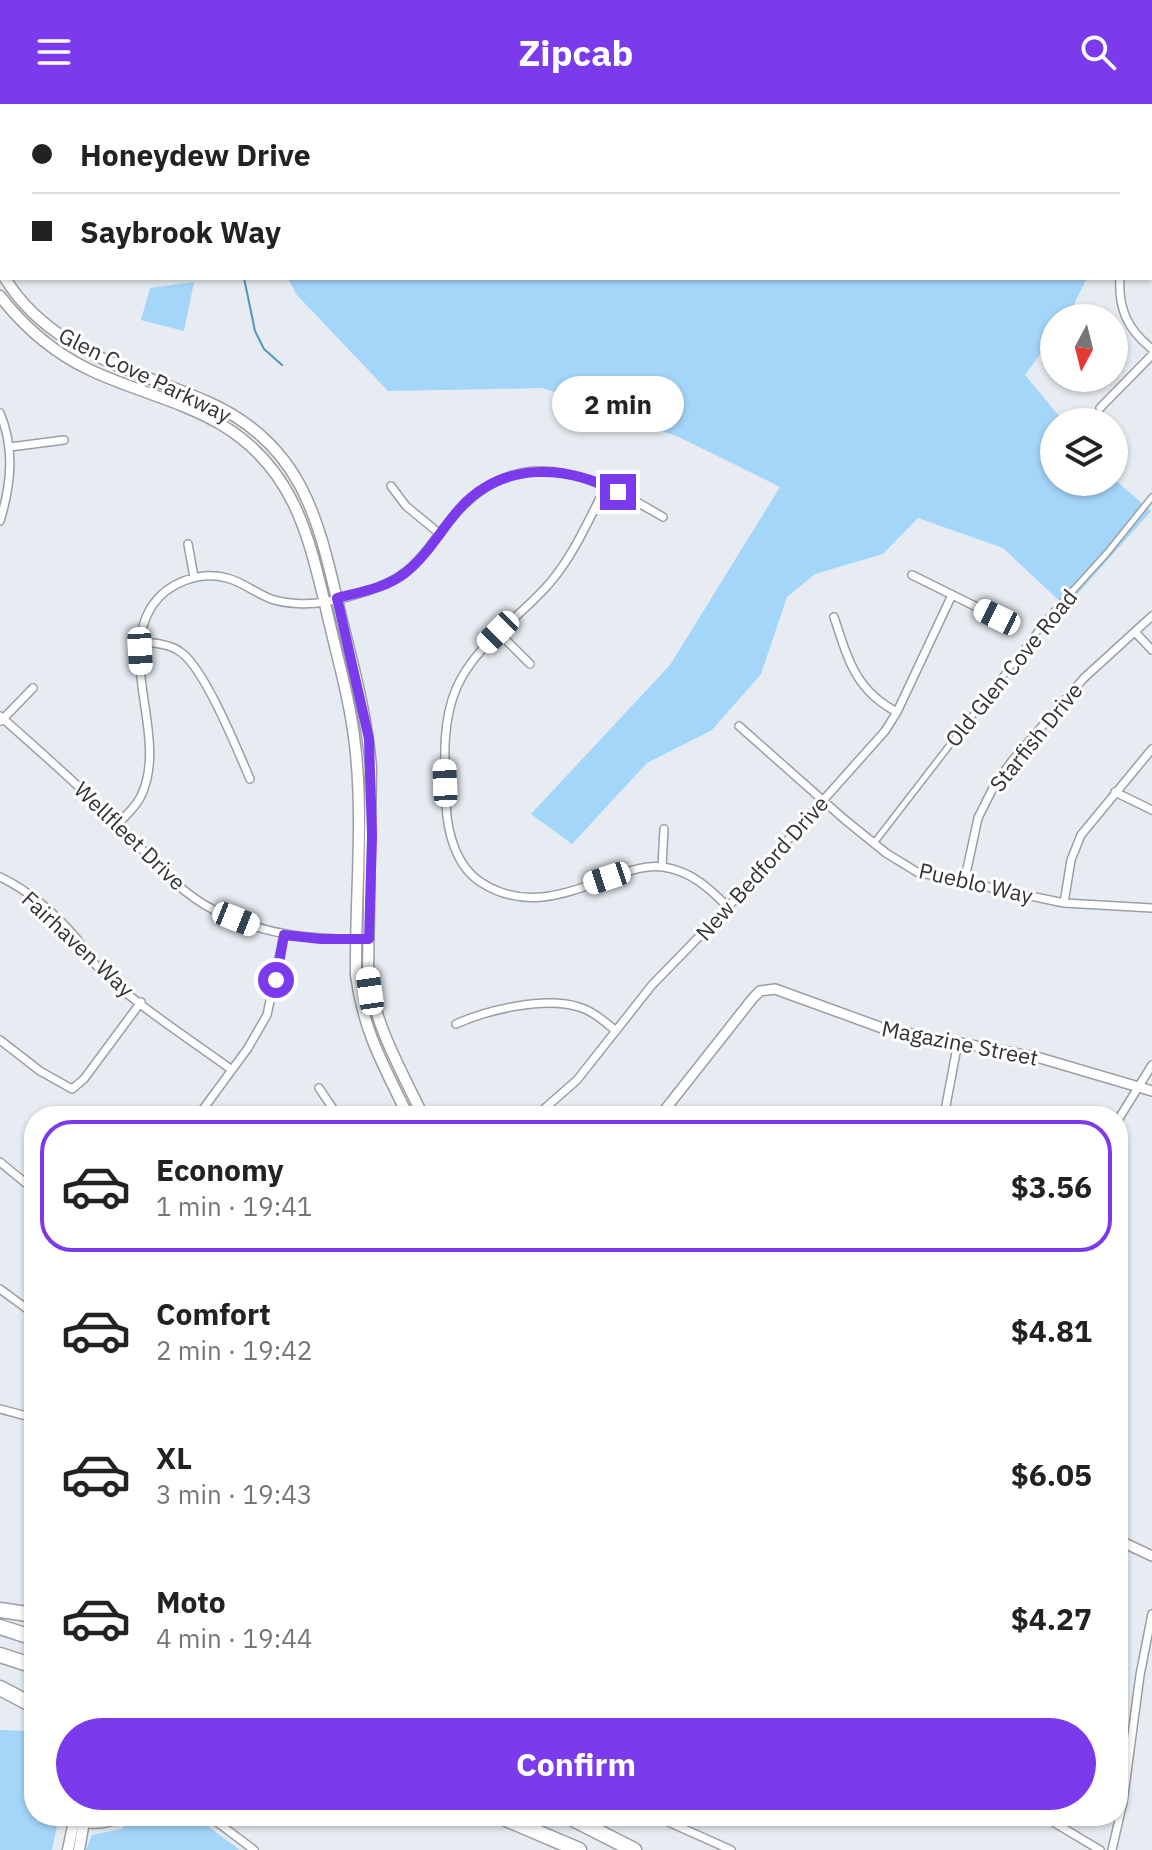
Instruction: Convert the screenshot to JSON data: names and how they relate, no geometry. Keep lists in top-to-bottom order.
{
  "streets": {
    "main road": ["Glen Cove Parkway"],
    "street": [
      "Old Glen Cove Road",
      "Starfish Drive",
      "Wellfleet Drive",
      "New Bedford Drive",
      "Pueblo Way",
      "Fairhaven Way",
      "Magazine Street"
    ]
  },
  "crossings": [
    ["Glen Cove Parkway", "Wellfleet Drive"],
    ["Old Glen Cove Road", "Pueblo Way"],
    ["Starfish Drive", "Pueblo Way"],
    ["New Bedford Drive", "Pueblo Way"]
  ],
  "north": "bottom",
  "page": {
    "header": "Zipcab",
    "banner": ["Honeydew Drive", "Saybrook Way"],
    "bubble": "2 min",
    "list": [
      {
        "name": "Economy",
        "note": "1 min · 19:41",
        "value": "$3.56"
      },
      {
        "name": "Comfort",
        "note": "2 min · 19:42",
        "value": "$4.81"
      },
      {
        "name": "XL",
        "note": "3 min · 19:43",
        "value": "$6.05"
      },
      {
        "name": "Moto",
        "note": "4 min · 19:44",
        "value": "$4.27"
      }
    ],
    "buttons": "Confirm"
  }
}
